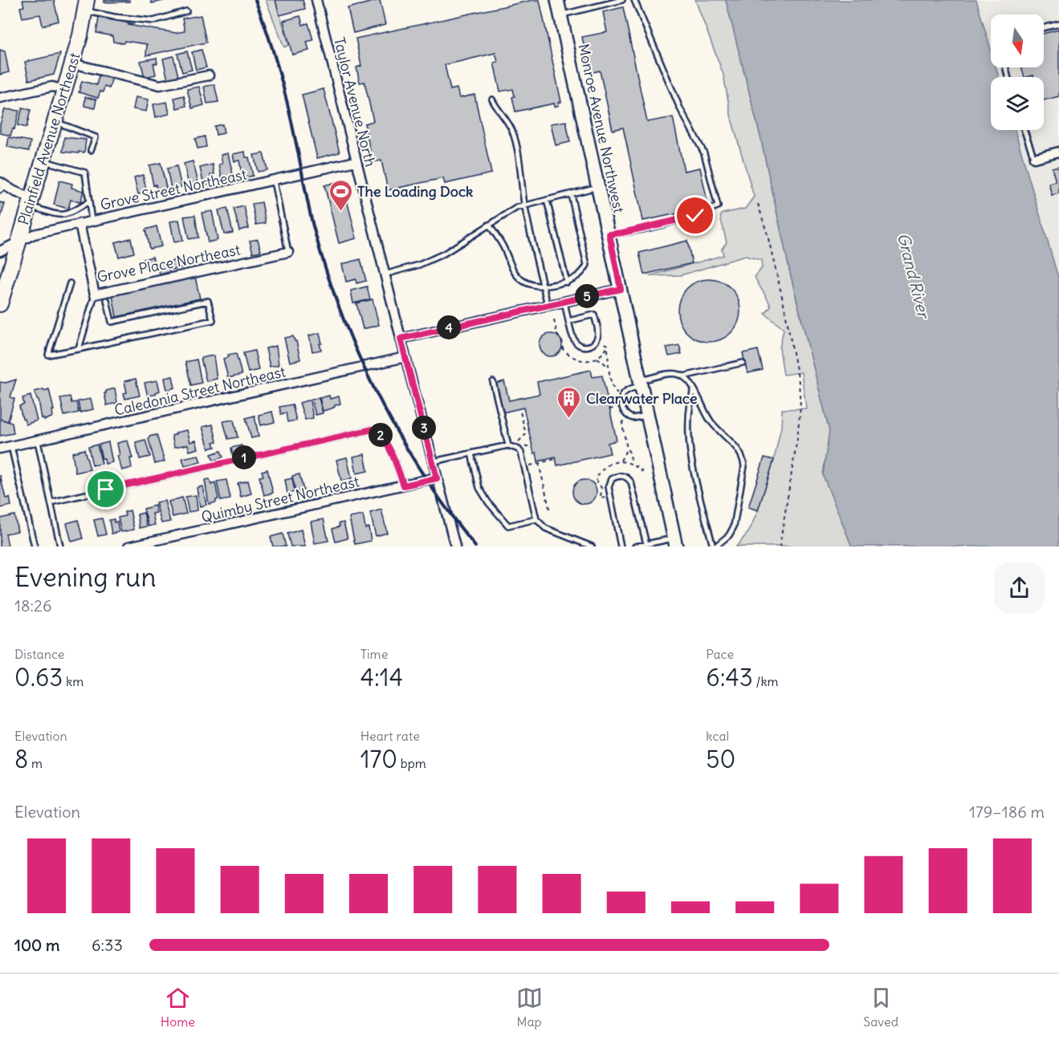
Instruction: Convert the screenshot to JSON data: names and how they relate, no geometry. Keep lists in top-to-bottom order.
{
  "streets": {
    "main road": ["Monroe Avenue Northwest", "Plainfield Avenue Northeast"],
    "street": [
      "Taylor Avenue North",
      "Grove Street Northeast",
      "Grove Place Northeast",
      "Caledonia Street Northeast",
      "Quimby Street Northeast"
    ]
  },
  "crossings": [
    ["Taylor Avenue North", "Grove Street Northeast"],
    ["Taylor Avenue North", "Caledonia Street Northeast"],
    ["Taylor Avenue North", "Quimby Street Northeast"],
    ["Plainfield Avenue Northeast", "Grove Street Northeast"],
    ["Grove Street Northeast", "Grove Place Northeast"]
  ],
  "water": ["Grand River"],
  "places": {
    "sports": ["The Loading Dock"],
    "building": ["Clearwater Place"]
  },
  "north": "bottom",
  "page": {
    "pins": [
      "5",
      "4",
      "3",
      "2",
      "1"
    ],
    "heading": ["Evening run", "18:26"],
    "stats": [
      ["Distance", "0.63 km"],
      ["Time", "4:14"],
      ["Pace", "6:43 /km"],
      ["Elevation", "8 m"],
      ["Heart rate", "170 bpm"],
      ["kcal", "50"]
    ],
    "chart": ["Elevation", "179–186 m"],
    "list": [
      {
        "name": "100 m",
        "note": "6:33"
      }
    ],
    "tabs": ["Home", "Map", "Saved"]
  }
}
